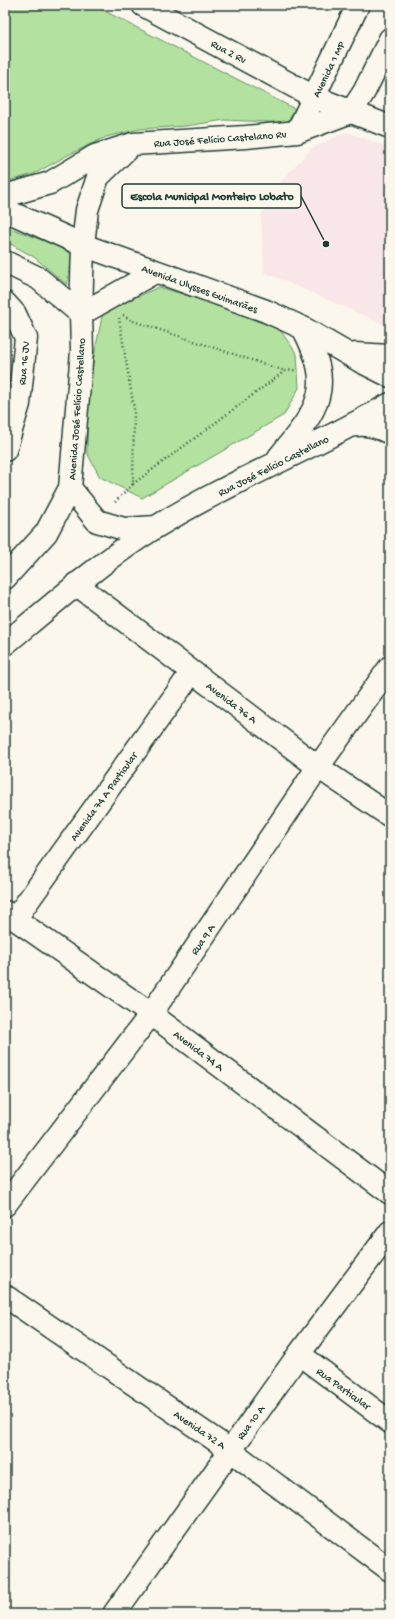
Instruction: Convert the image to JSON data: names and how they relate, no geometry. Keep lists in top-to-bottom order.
{
  "streets": {
    "street": [
      "Rua 2 Rv",
      "Avenida 1 MP",
      "Rua José Felício Castelano Rv",
      "Avenida Ulysses Guimarães",
      "Rua 16 JV",
      "Avenida José Felício Castellano",
      "Rua José Felício Castellano",
      "Avenida 76 A",
      "Avenida 74 A Particular",
      "Rua 9 A",
      "Avenida 74 A",
      "Rua Particular",
      "Rua 10 A",
      "Avenida 72 A"
    ]
  },
  "crossings": [
    ["Rua 2 Rv", "Avenida 1 MP"],
    ["Rua 2 Rv", "Rua José Felício Castelano Rv"],
    ["Avenida 1 MP", "Rua José Felício Castelano Rv"],
    ["Rua José Felício Castelano Rv", "Avenida José Felício Castellano"],
    ["Avenida Ulysses Guimarães", "Avenida José Felício Castellano"],
    ["Avenida 76 A", "Avenida 74 A Particular"],
    ["Avenida 76 A", "Rua 9 A"],
    ["Avenida 74 A Particular", "Avenida 74 A"],
    ["Rua 9 A", "Avenida 74 A"],
    ["Rua Particular", "Rua 10 A"],
    ["Rua 10 A", "Avenida 72 A"]
  ],
  "places": ["Escola Municipal Monteiro Lobato"]
}
